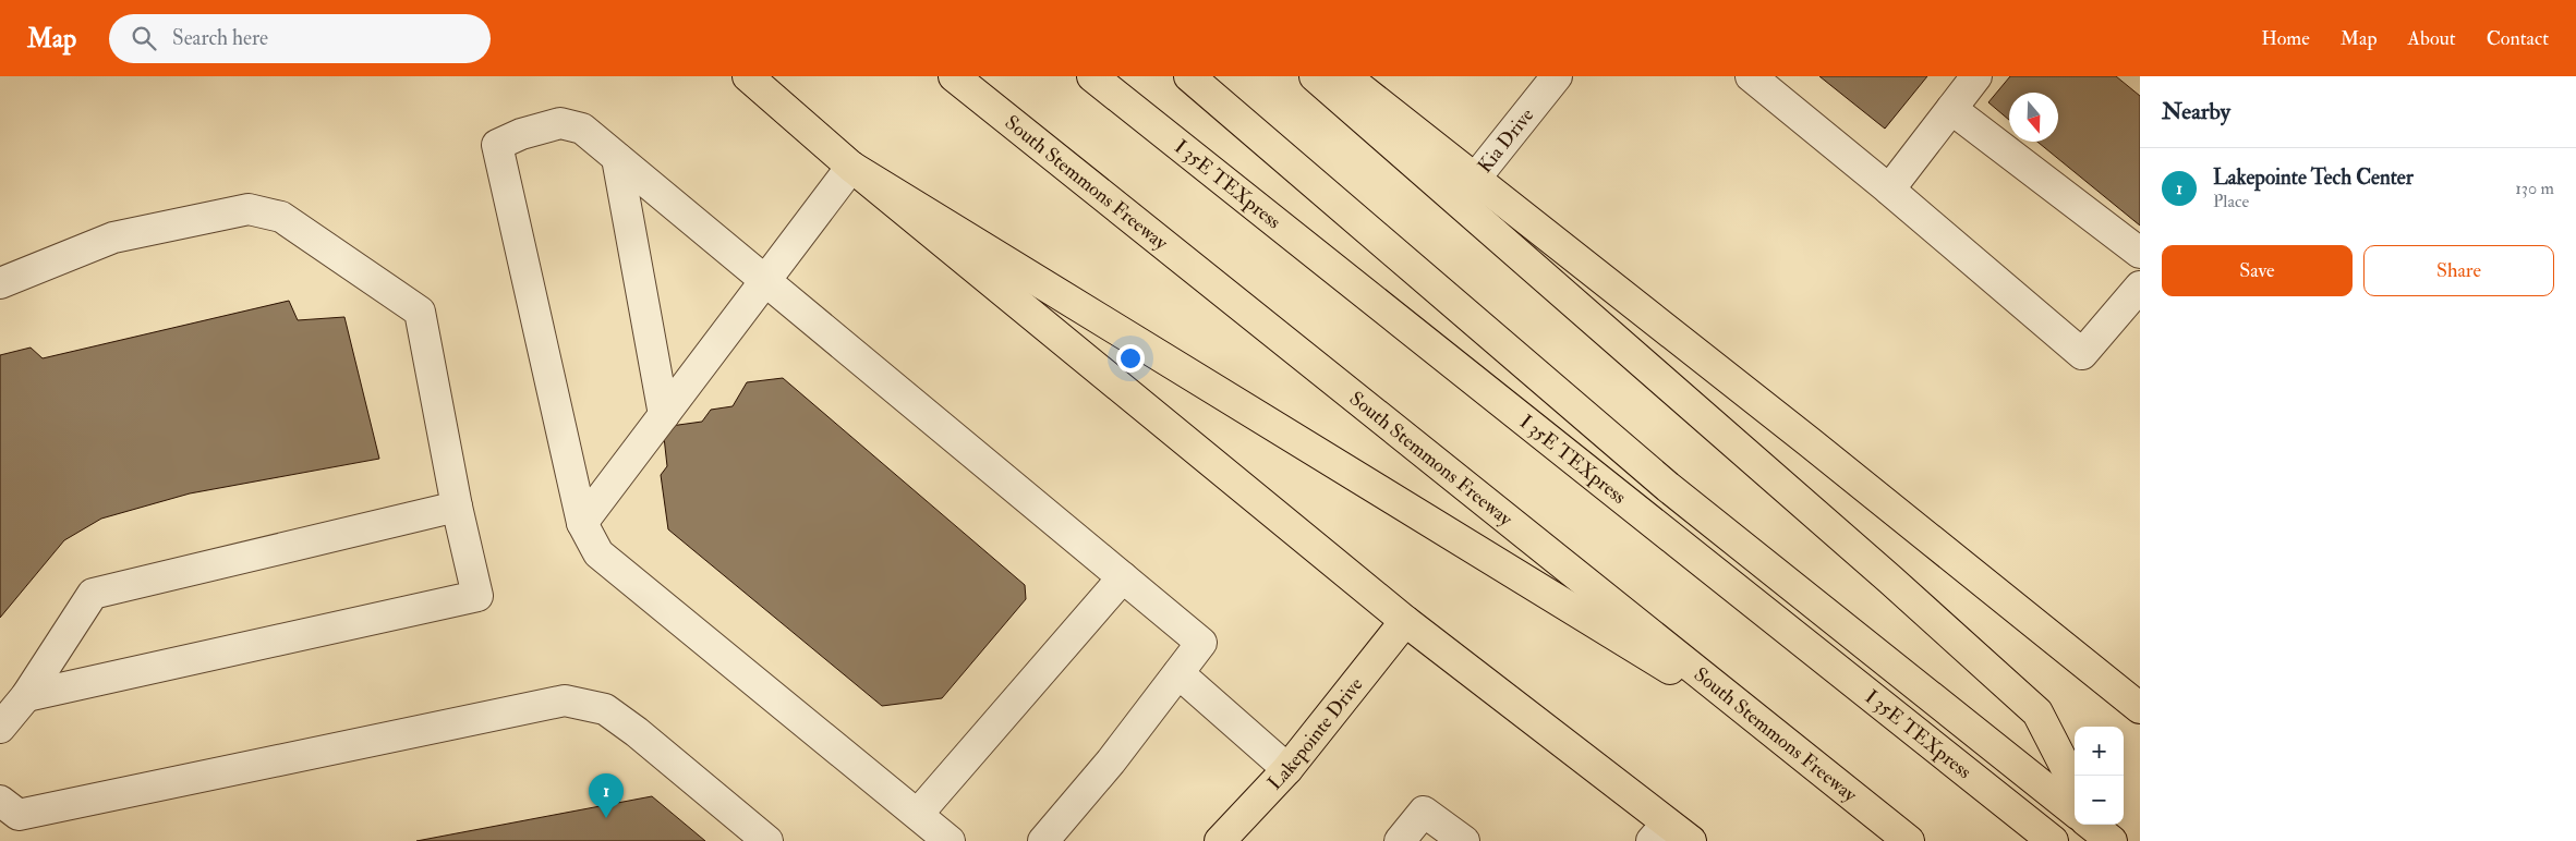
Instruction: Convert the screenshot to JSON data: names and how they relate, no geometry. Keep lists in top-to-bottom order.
{
  "streets": {
    "main road": ["South Stemmons Freeway", "I 35E TEXpress", "Lakepointe Drive"],
    "lane": ["Kia Drive"]
  },
  "north": "bottom",
  "page": {
    "header": "Map",
    "search": "Search here",
    "nav": [
      "Home",
      "Map",
      "About",
      "Contact"
    ],
    "heading": "Nearby",
    "list": [
      {
        "mark": "1",
        "name": "Lakepointe Tech Center",
        "note": "Place",
        "value": "130 m"
      }
    ],
    "buttons": ["Save", "Share"],
    "map_buttons": ["+", "−"],
    "pins": "1"
  }
}
